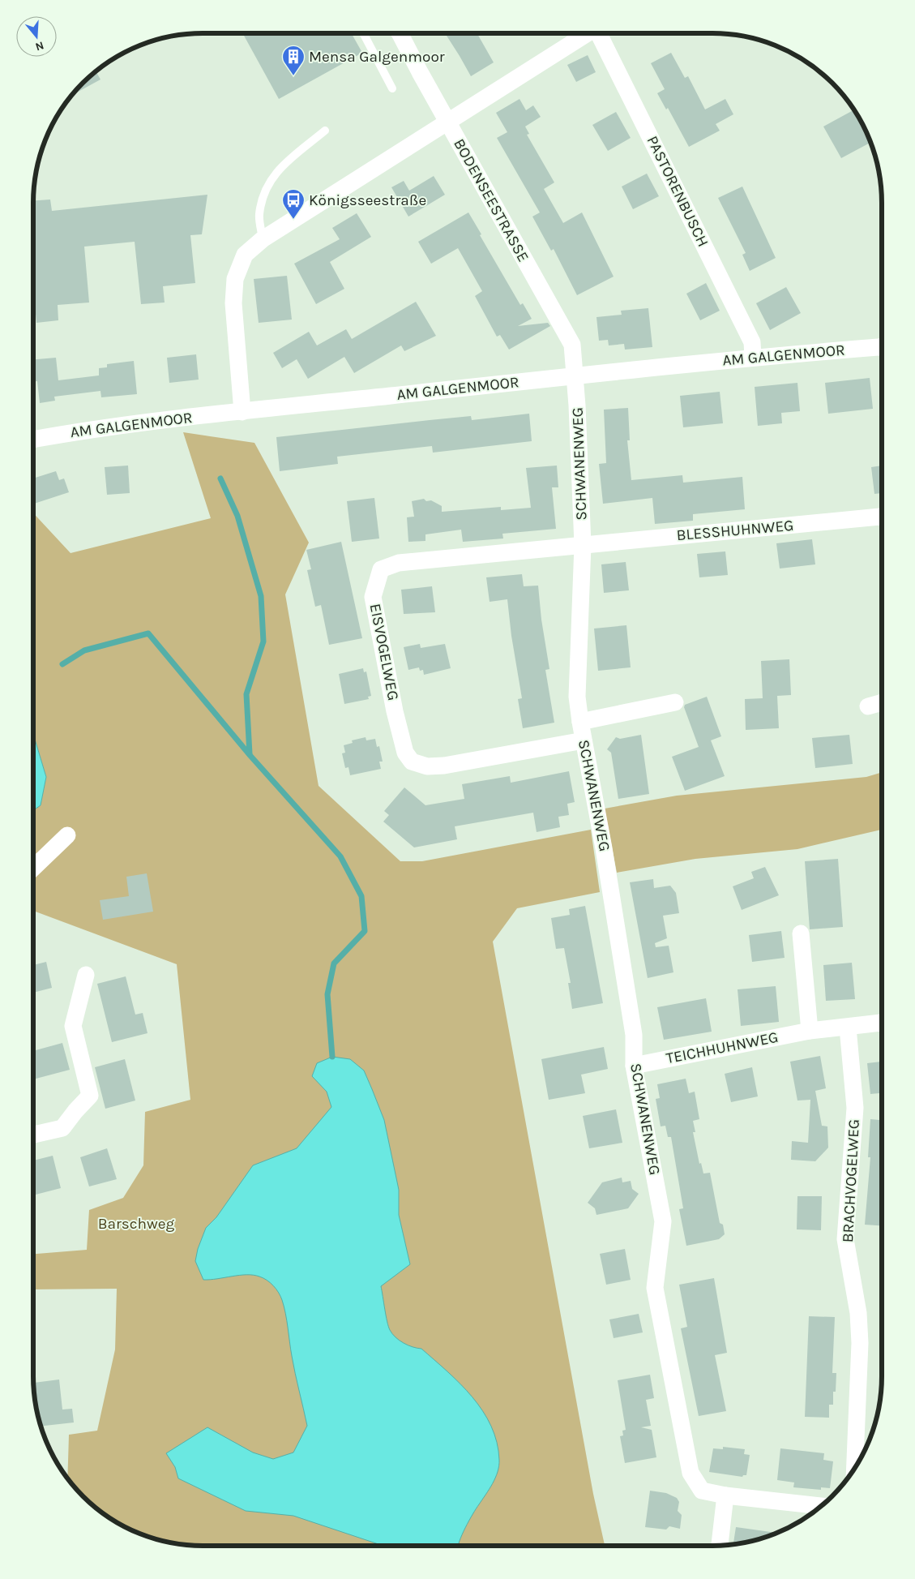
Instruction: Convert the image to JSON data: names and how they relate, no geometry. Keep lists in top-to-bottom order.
{
  "streets": {
    "street": [
      "PASTORENBUSCH",
      "BODENSEESTRASSE",
      "AM GALGENMOOR",
      "SCHWANENWEG",
      "BLESSHUHNWEG",
      "EISVOGELWEG",
      "TEICHHUHNWEG",
      "BRACHVOGELWEG"
    ]
  },
  "crossings": [
    ["PASTORENBUSCH", "AM GALGENMOOR"],
    ["BODENSEESTRASSE", "AM GALGENMOOR"],
    ["BODENSEESTRASSE", "SCHWANENWEG"],
    ["AM GALGENMOOR", "SCHWANENWEG"],
    ["SCHWANENWEG", "BLESSHUHNWEG"],
    ["SCHWANENWEG", "EISVOGELWEG"],
    ["SCHWANENWEG", "TEICHHUHNWEG"],
    ["BLESSHUHNWEG", "EISVOGELWEG"],
    ["TEICHHUHNWEG", "BRACHVOGELWEG"]
  ],
  "parks": ["Barschweg"],
  "places": {
    "building": ["Mensa Galgenmoor"],
    "bus stop": ["Königsseestraße"]
  },
  "north": "bottom"
}
